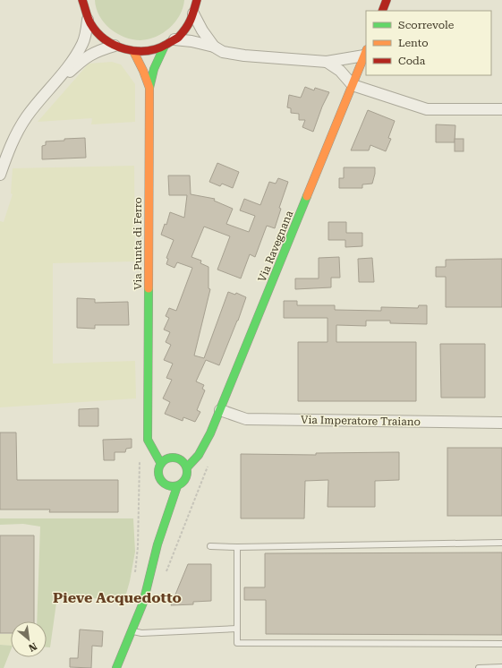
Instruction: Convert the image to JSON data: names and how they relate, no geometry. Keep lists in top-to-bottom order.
{
  "streets": {
    "main road": ["Via Punta di Ferro", "Via Ravegnana"],
    "street": ["Via Imperatore Traiano"]
  },
  "crossings": [
    ["Via Punta di Ferro", "Via Ravegnana"],
    ["Via Ravegnana", "Via Imperatore Traiano"]
  ],
  "districts": ["Pieve Acquedotto"],
  "legend": ["Scorrevole", "Lento", "Coda"],
  "north": "bottom right"
}
